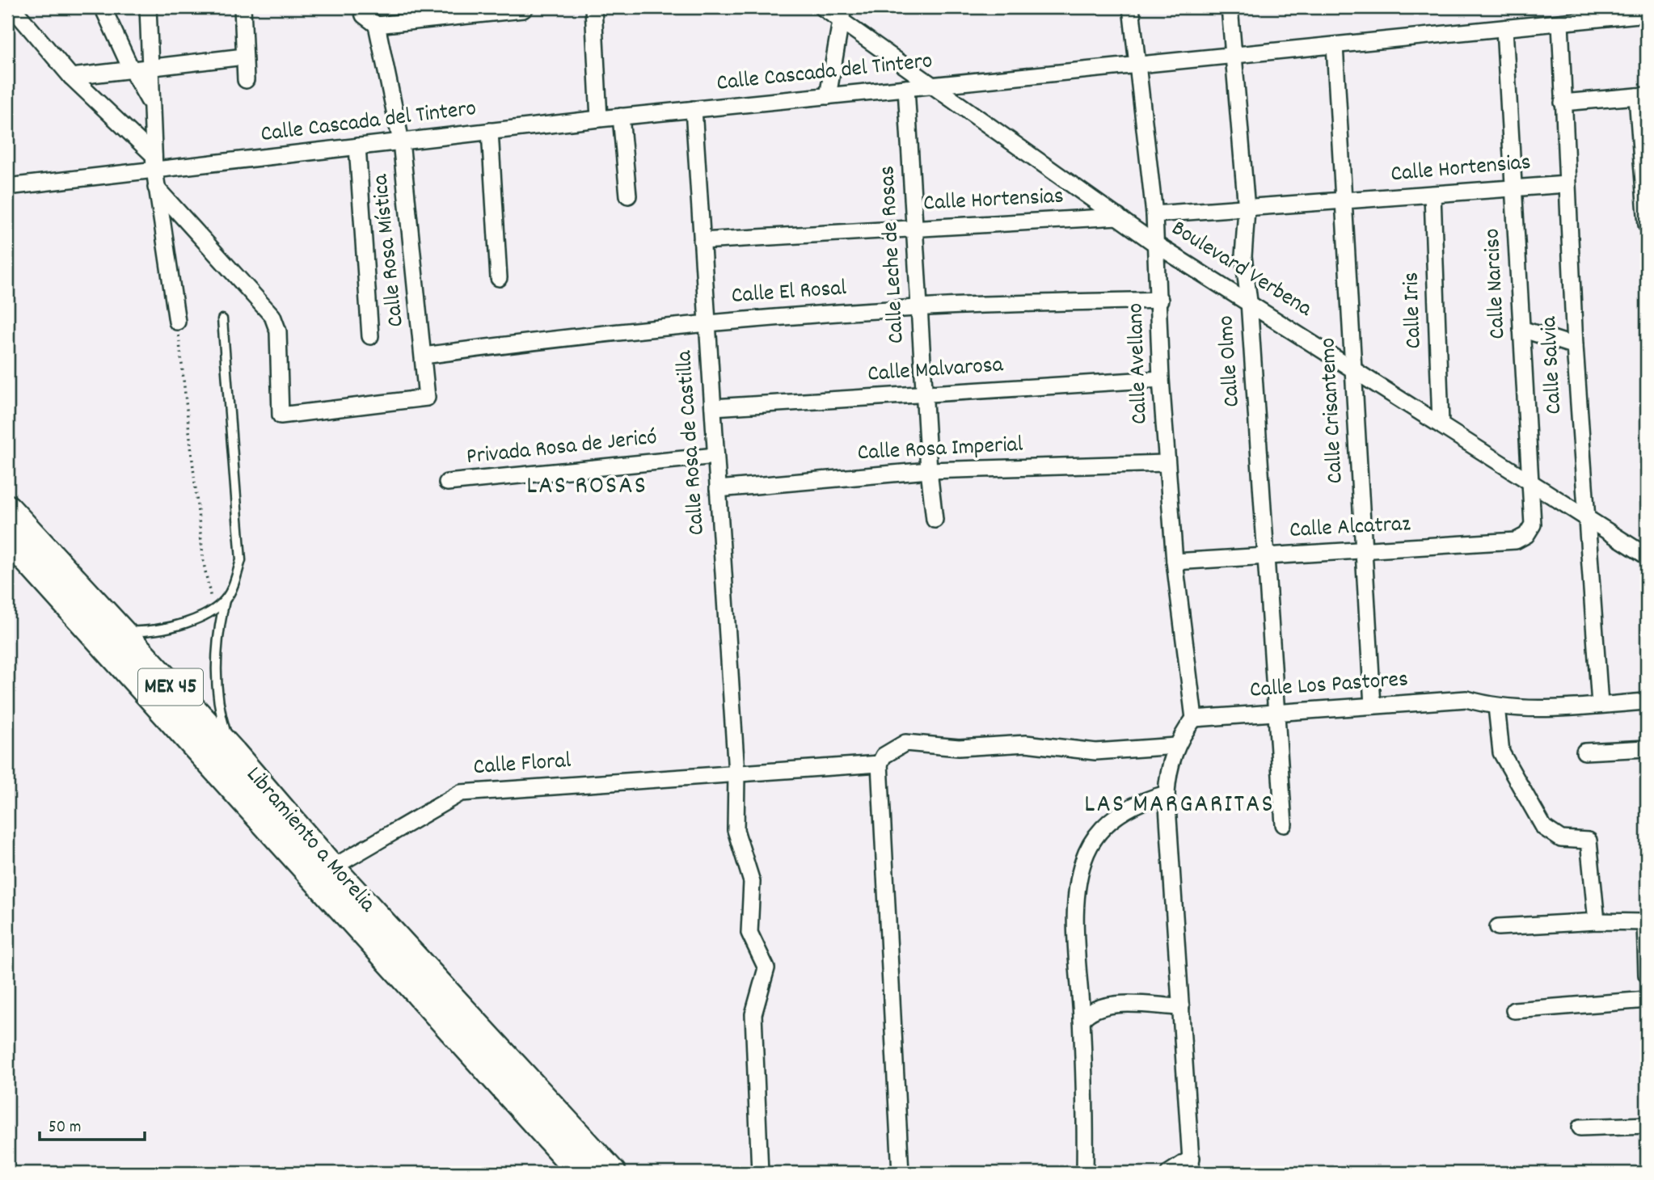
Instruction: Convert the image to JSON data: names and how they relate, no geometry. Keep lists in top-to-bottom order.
{
  "streets": {
    "highway": ["MEX 45", "Libramiento a Morelia"],
    "street": [
      "Calle Cascada del Tintero",
      "Calle Hortensias",
      "Calle Rosa Mística",
      "Calle Leche de Rosas",
      "Boulevard Verbena",
      "Calle Narciso",
      "Calle El Rosal",
      "Calle Iris",
      "Calle Olmo",
      "Calle Avellano",
      "Calle Salvia",
      "Calle Malvarosa",
      "Calle Crisantemo",
      "Calle Rosa de Castilla",
      "Privada Rosa de Jericó",
      "Calle Rosa Imperial",
      "Calle Alcatraz",
      "Calle Los Pastores",
      "Calle Floral"
    ]
  },
  "crossings": [
    ["Calle Cascada del Tintero", "Calle Rosa Mística"],
    ["Calle Cascada del Tintero", "Calle Leche de Rosas"],
    ["Calle Cascada del Tintero", "Boulevard Verbena"],
    ["Calle Cascada del Tintero", "Calle Narciso"],
    ["Calle Cascada del Tintero", "Calle Olmo"],
    ["Calle Cascada del Tintero", "Calle Avellano"],
    ["Calle Cascada del Tintero", "Calle Salvia"],
    ["Calle Cascada del Tintero", "Calle Crisantemo"],
    ["Calle Cascada del Tintero", "Calle Rosa de Castilla"],
    ["Calle Hortensias", "Calle Leche de Rosas"],
    ["Calle Hortensias", "Boulevard Verbena"],
    ["Calle Hortensias", "Calle Narciso"],
    ["Calle Hortensias", "Calle Iris"],
    ["Calle Hortensias", "Calle Olmo"],
    ["Calle Hortensias", "Calle Avellano"],
    ["Calle Hortensias", "Calle Salvia"],
    ["Calle Hortensias", "Calle Crisantemo"],
    ["Calle Hortensias", "Calle Rosa de Castilla"],
    ["Calle Rosa Mística", "Calle El Rosal"],
    ["Calle Leche de Rosas", "Calle El Rosal"],
    ["Calle Leche de Rosas", "Calle Malvarosa"],
    ["Calle Leche de Rosas", "Calle Rosa Imperial"],
    ["Boulevard Verbena", "Calle Narciso"],
    ["Boulevard Verbena", "Calle Iris"],
    ["Boulevard Verbena", "Calle Olmo"],
    ["Boulevard Verbena", "Calle Avellano"],
    ["Boulevard Verbena", "Calle Salvia"],
    ["Boulevard Verbena", "Calle Crisantemo"],
    ["Calle Narciso", "Calle Alcatraz"],
    ["Calle El Rosal", "Calle Avellano"],
    ["Calle El Rosal", "Calle Rosa de Castilla"],
    ["Calle Olmo", "Calle Alcatraz"],
    ["Calle Olmo", "Calle Los Pastores"],
    ["Calle Avellano", "Calle Malvarosa"],
    ["Calle Avellano", "Calle Rosa Imperial"],
    ["Calle Avellano", "Calle Alcatraz"],
    ["Calle Avellano", "Calle Los Pastores"],
    ["Calle Salvia", "Calle Los Pastores"],
    ["Calle Malvarosa", "Calle Rosa de Castilla"],
    ["Calle Crisantemo", "Calle Alcatraz"],
    ["Calle Crisantemo", "Calle Los Pastores"],
    ["Calle Rosa de Castilla", "Privada Rosa de Jericó"],
    ["Calle Rosa de Castilla", "Calle Rosa Imperial"],
    ["Calle Rosa de Castilla", "Calle Floral"],
    ["Calle Floral", "Libramiento a Morelia"]
  ],
  "districts": ["LAS ROSAS", "LAS MARGARITAS"],
  "scale_bar": "50 m"
}
